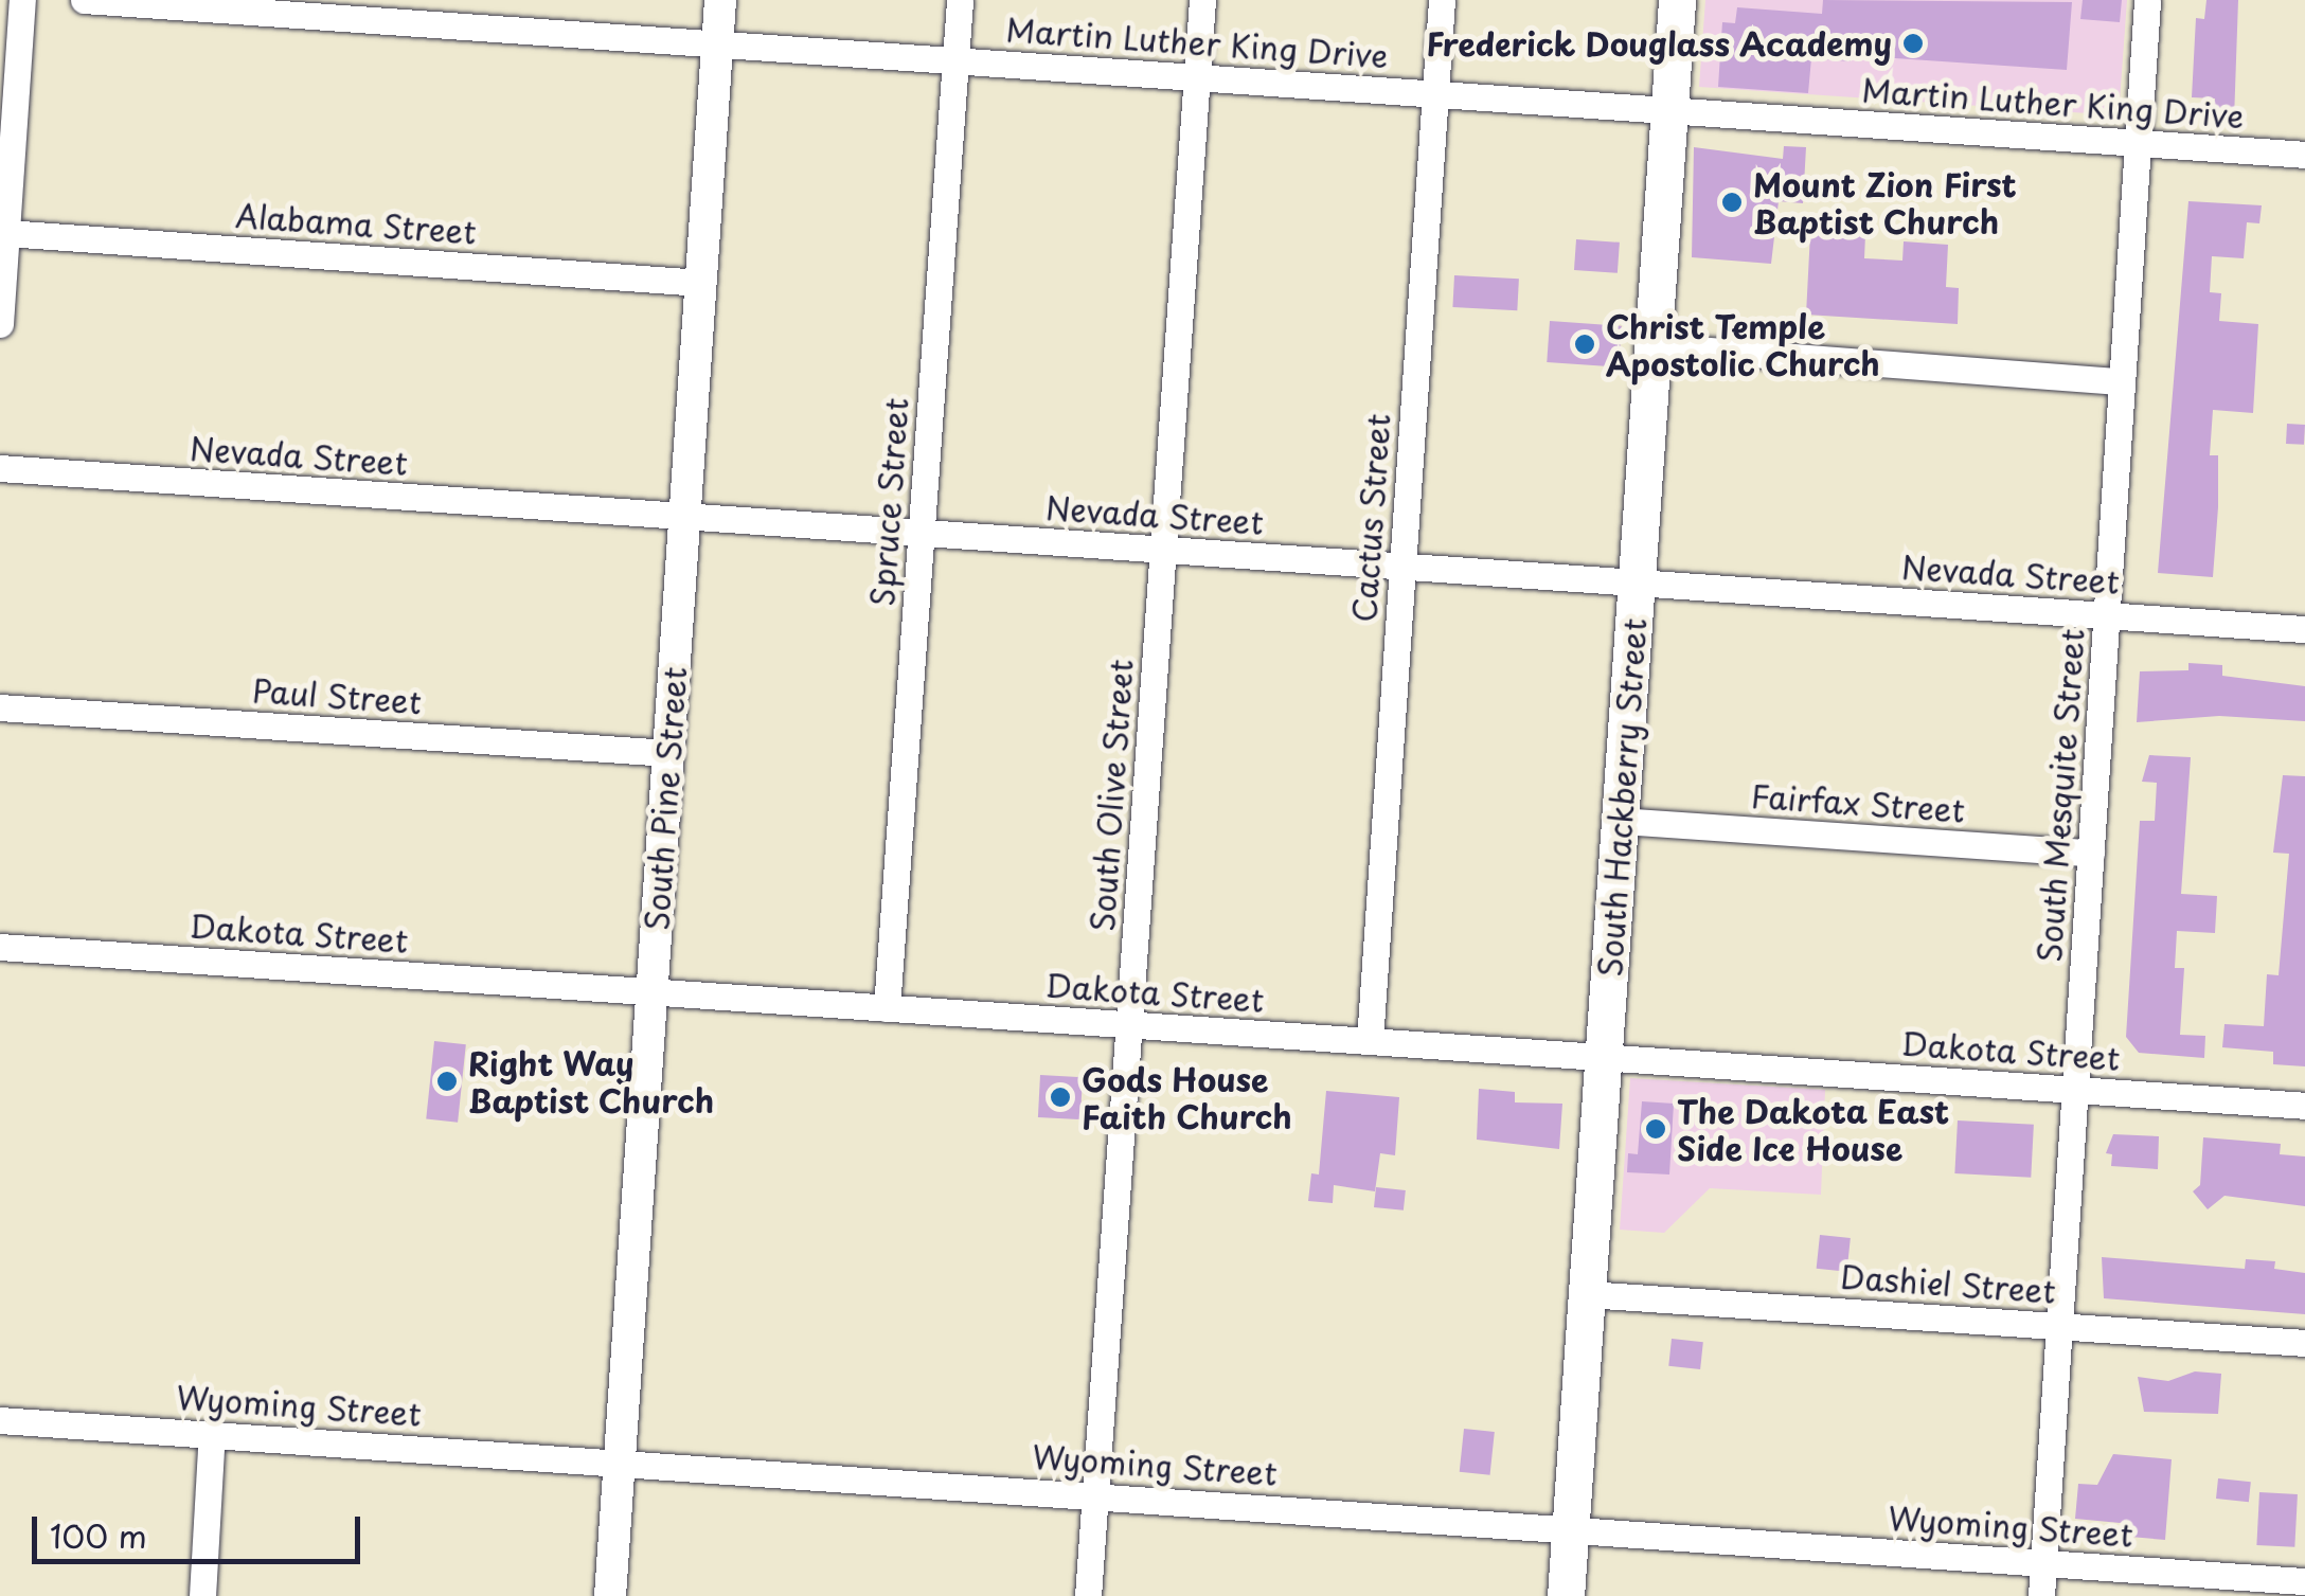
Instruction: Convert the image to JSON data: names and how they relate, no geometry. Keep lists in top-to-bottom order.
{
  "streets": {
    "main road": ["South Hackberry Street"],
    "street": [
      "Martin Luther King Drive",
      "Alabama Street",
      "Nevada Street",
      "Spruce Street",
      "Cactus Street",
      "Paul Street",
      "South Olive Street",
      "South Mesquite Street",
      "South Pine Street",
      "Fairfax Street",
      "Dakota Street",
      "Dashiel Street",
      "Wyoming Street"
    ]
  },
  "crossings": [
    ["Martin Luther King Drive", "Spruce Street"],
    ["Martin Luther King Drive", "Cactus Street"],
    ["Martin Luther King Drive", "South Olive Street"],
    ["Martin Luther King Drive", "South Mesquite Street"],
    ["Martin Luther King Drive", "South Hackberry Street"],
    ["Martin Luther King Drive", "South Pine Street"],
    ["Alabama Street", "South Pine Street"],
    ["Nevada Street", "Spruce Street"],
    ["Nevada Street", "Cactus Street"],
    ["Nevada Street", "South Olive Street"],
    ["Nevada Street", "South Mesquite Street"],
    ["Nevada Street", "South Hackberry Street"],
    ["Nevada Street", "South Pine Street"],
    ["Spruce Street", "Dakota Street"],
    ["Cactus Street", "Dakota Street"],
    ["Paul Street", "South Pine Street"],
    ["South Olive Street", "Dakota Street"],
    ["South Olive Street", "Wyoming Street"],
    ["South Mesquite Street", "Fairfax Street"],
    ["South Mesquite Street", "Dakota Street"],
    ["South Mesquite Street", "Dashiel Street"],
    ["South Mesquite Street", "Wyoming Street"],
    ["South Hackberry Street", "Fairfax Street"],
    ["South Hackberry Street", "Dakota Street"],
    ["South Hackberry Street", "Dashiel Street"],
    ["South Hackberry Street", "Wyoming Street"],
    ["South Pine Street", "Dakota Street"],
    ["South Pine Street", "Wyoming Street"]
  ],
  "places": [
    "Frederick Douglass Academy",
    "Mount Zion First Baptist Church",
    "Christ Temple Apostolic Church",
    "Right Way Baptist Church",
    "Gods House Faith Church",
    "The Dakota East Side Ice House"
  ],
  "scale_bar": "100 m"
}
